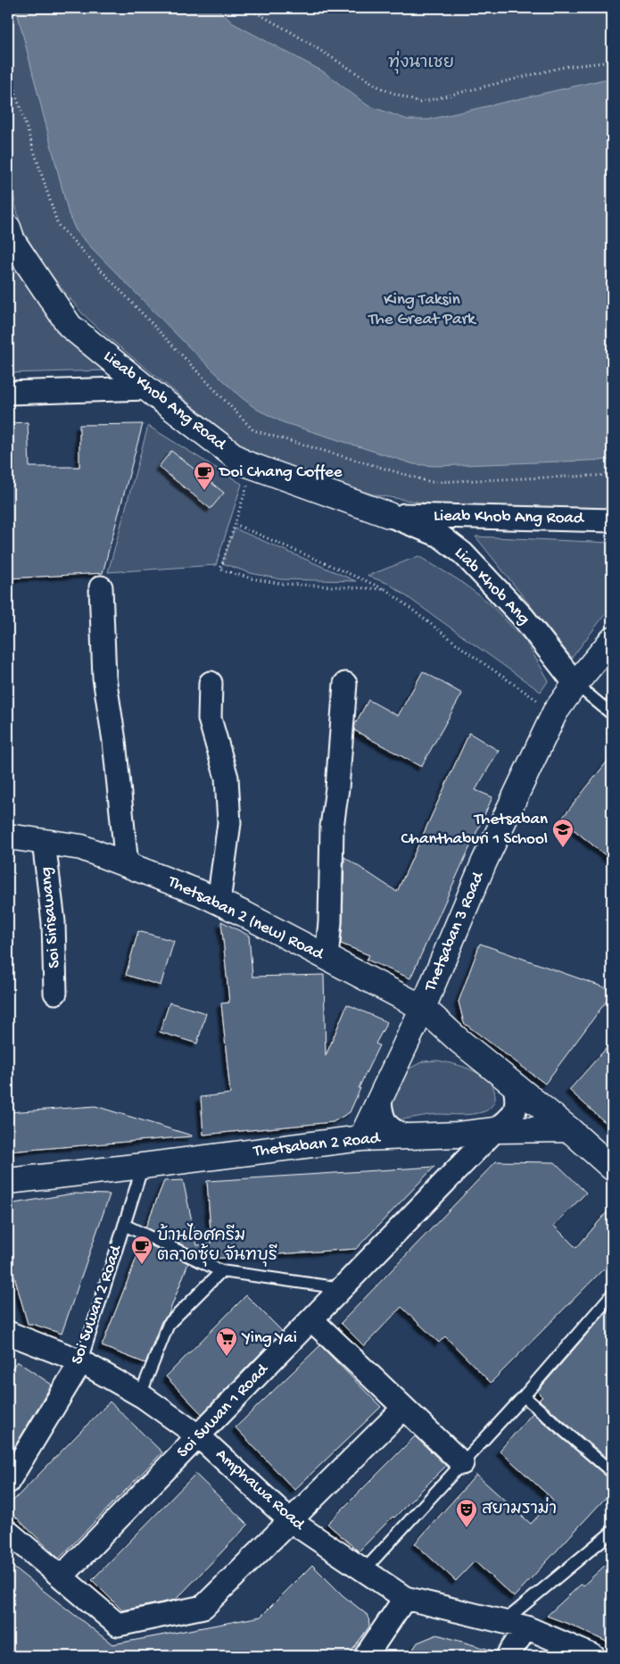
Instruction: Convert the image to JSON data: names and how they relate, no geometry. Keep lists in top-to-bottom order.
{
  "streets": {
    "street": [
      "Lieab Khob Ang Road",
      "Liab Khob Ang",
      "Soi Sirisawang",
      "Thetsaban 2 (new) Road",
      "Thetsaban 3 Road",
      "Thetsaban 2 Road",
      "Soi Suwan 2 Road",
      "Soi Suwan 1 Road",
      "Amphawa Road"
    ]
  },
  "crossings": [
    ["Lieab Khob Ang Road", "Liab Khob Ang"],
    ["Liab Khob Ang", "Thetsaban 3 Road"],
    ["Soi Sirisawang", "Thetsaban 2 (new) Road"],
    ["Thetsaban 2 (new) Road", "Thetsaban 3 Road"],
    ["Thetsaban 2 (new) Road", "Thetsaban 2 Road"],
    ["Thetsaban 2 (new) Road", "Soi Suwan 1 Road"],
    ["Thetsaban 3 Road", "Thetsaban 2 Road"],
    ["Thetsaban 3 Road", "Soi Suwan 1 Road"],
    ["Thetsaban 2 Road", "Soi Suwan 2 Road"],
    ["Thetsaban 2 Road", "Soi Suwan 1 Road"],
    ["Soi Suwan 2 Road", "Amphawa Road"],
    ["Soi Suwan 1 Road", "Amphawa Road"]
  ],
  "parks": ["ทุ่งนาเชย", "King Taksin The Great Park"],
  "places": {
    "cafe": ["Doi Chang Coffee", "บ้านไอศครีม ตลาดซุ้ย จันทบุรี"],
    "school or university": ["Thetsaban Chanthaburi 1 School"],
    "supermarket": ["Ying Yai"],
    "theatre": ["สยามราม่า"]
  }
}
